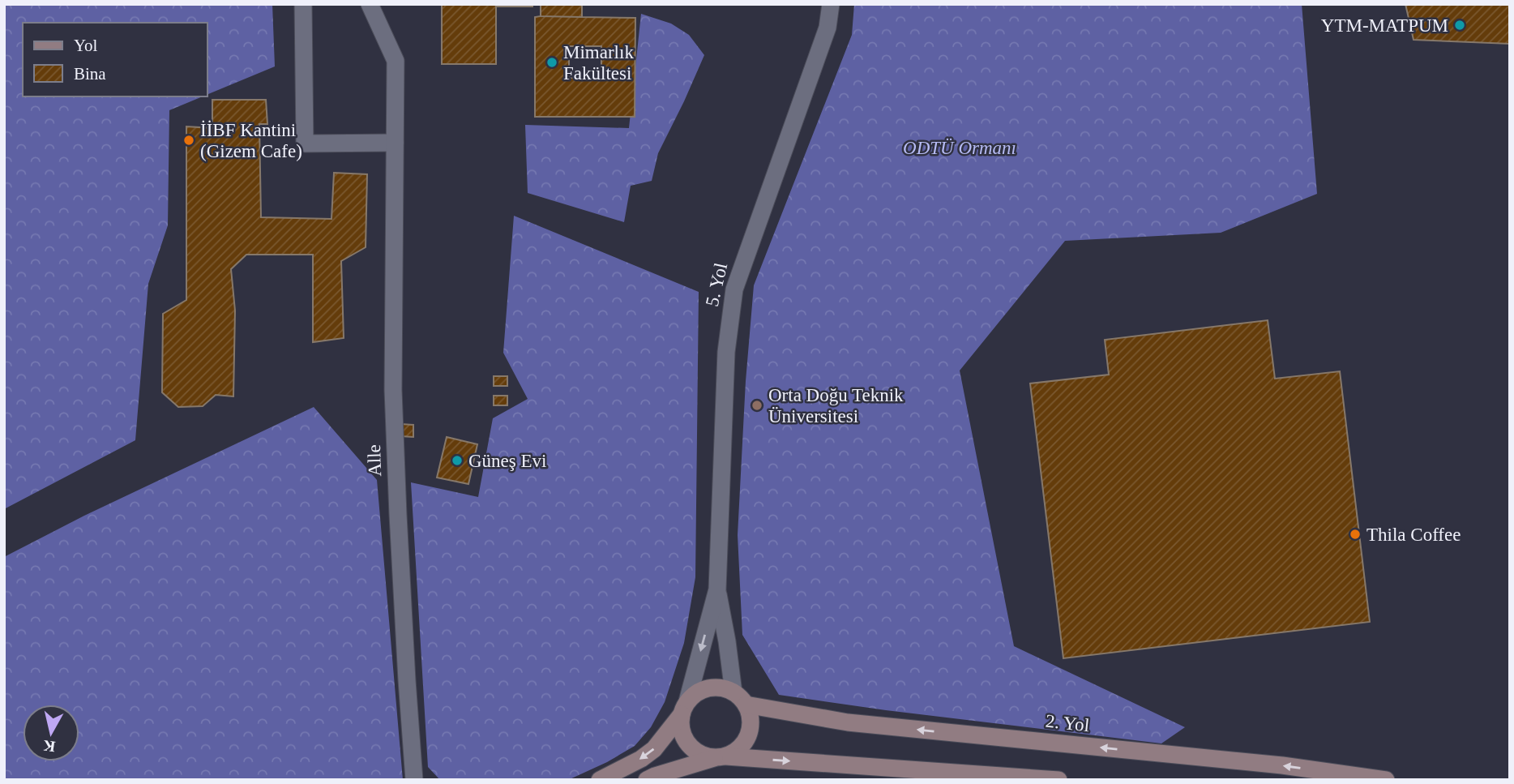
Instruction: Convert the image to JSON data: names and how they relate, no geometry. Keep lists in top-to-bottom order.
{
  "streets": {
    "street": ["5. Yol", "Alle", "2. Yol"]
  },
  "crossings": [
    ["5. Yol", "2. Yol"]
  ],
  "parks": ["ODTÜ Ormanı"],
  "places": [
    "YTM-MATPUM",
    "Mimarlık Fakültesi",
    "İİBF Kantini (Gizem Cafe)",
    "Orta Doğu Teknik Üniversitesi",
    "Güneş Evi",
    "Thila Coffee"
  ],
  "legend": ["Yol", "Bina"],
  "north": "bottom"
}
